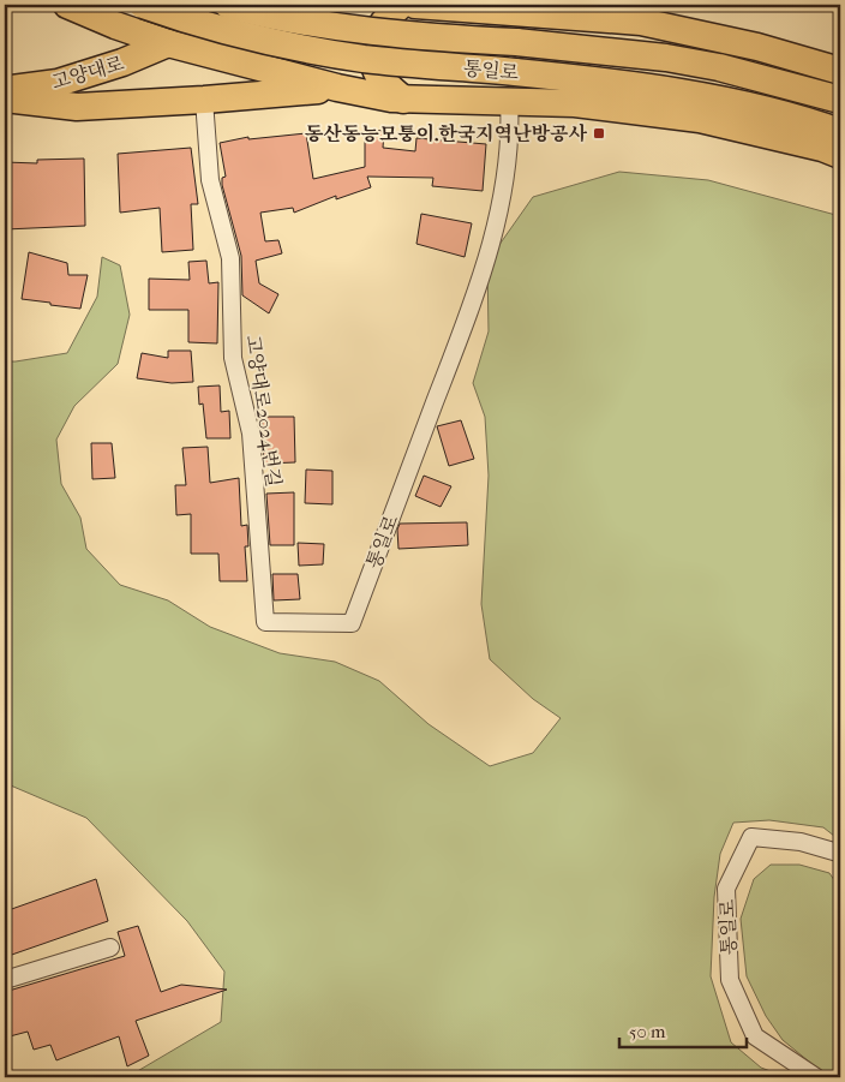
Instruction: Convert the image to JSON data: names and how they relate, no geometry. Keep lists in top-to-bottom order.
{
  "streets": {
    "main road": ["통일로", "고양대로"],
    "street": ["고양대로2024번길"]
  },
  "crossings": [
    ["통일로", "고양대로2024번길"]
  ],
  "places": {
    "transit": ["동산동능모퉁이.한국지역난방공사"]
  },
  "scale_bar": "50 m"
}
